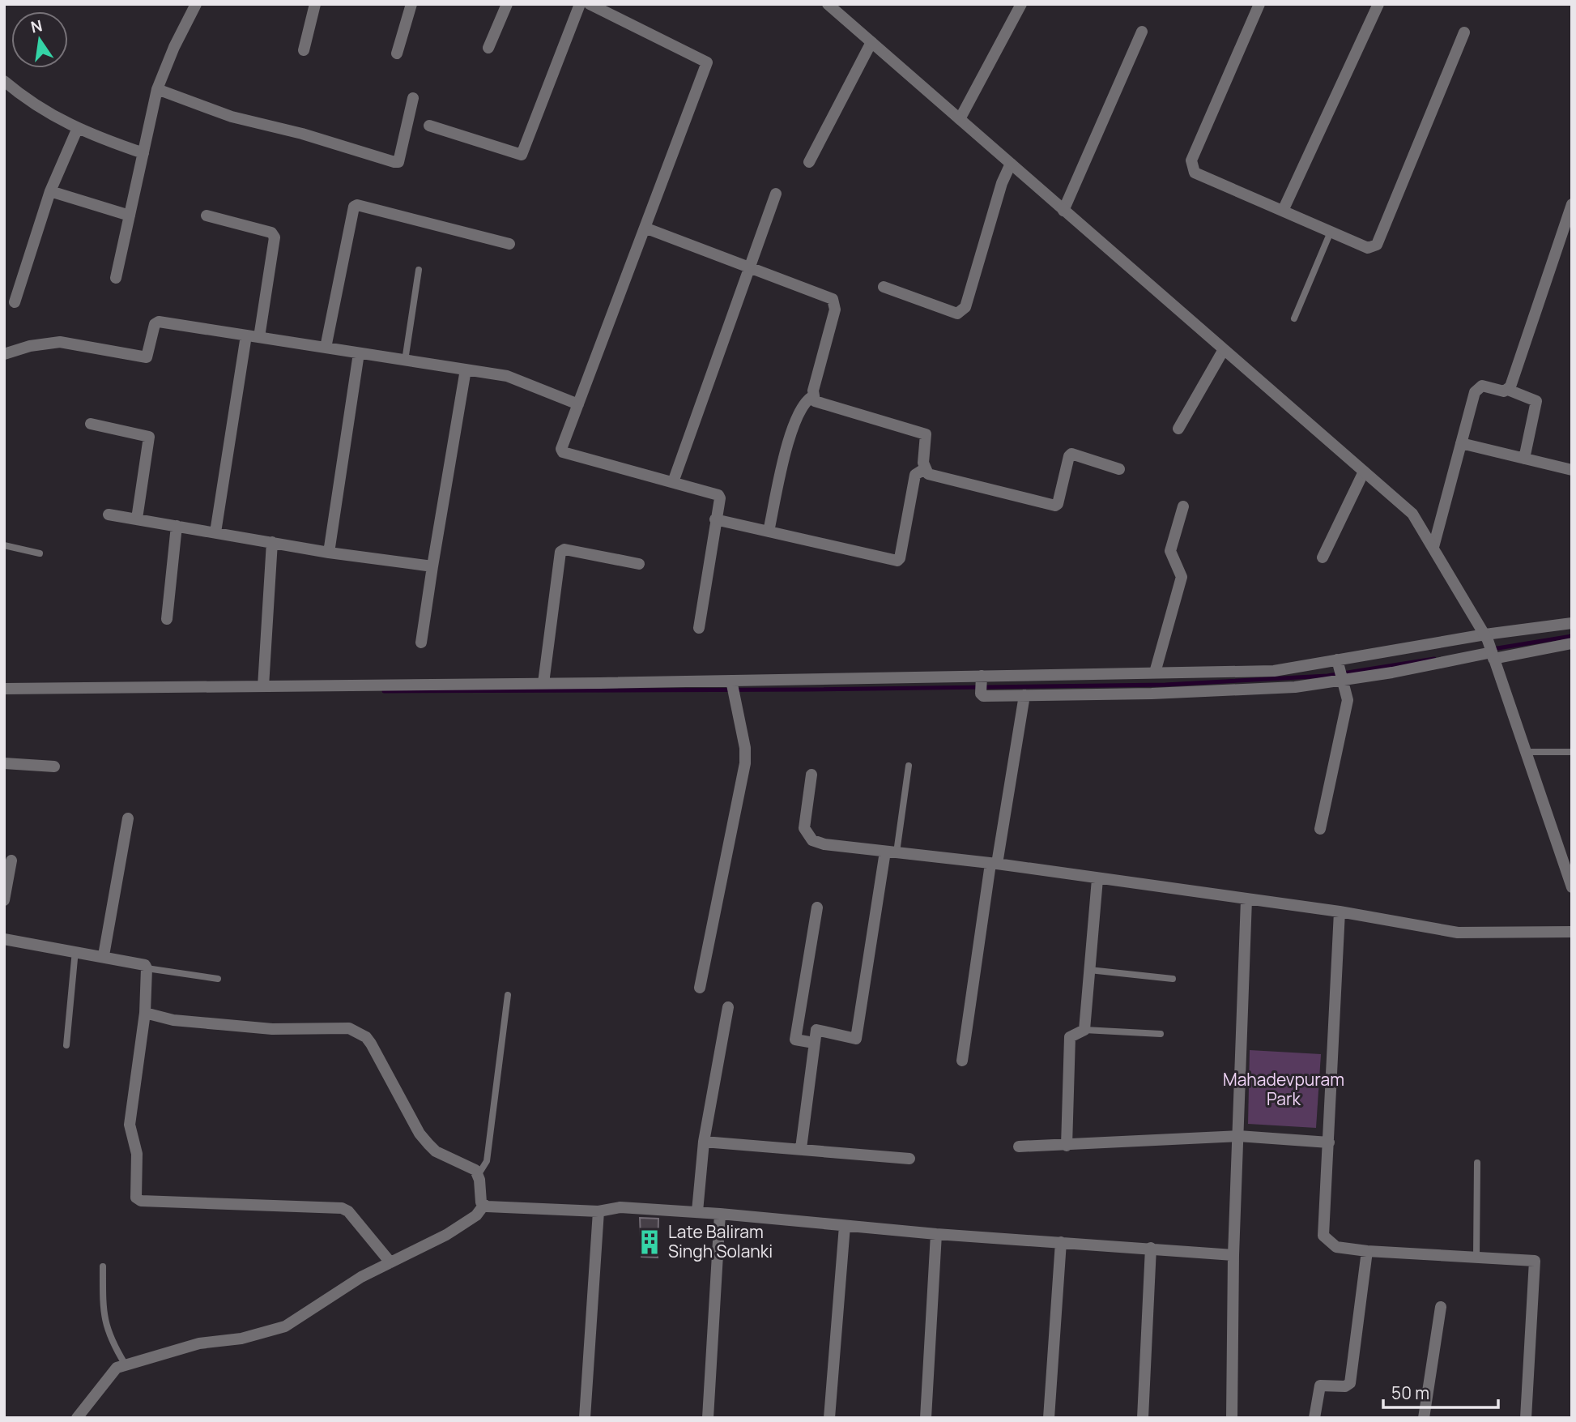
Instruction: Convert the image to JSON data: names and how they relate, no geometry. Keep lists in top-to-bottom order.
{
  "parks": ["Mahadevpuram Park"],
  "places": {
    "building": ["Late Baliram Singh Solanki"]
  },
  "scale_bar": "50 m",
  "north": "top"
}
